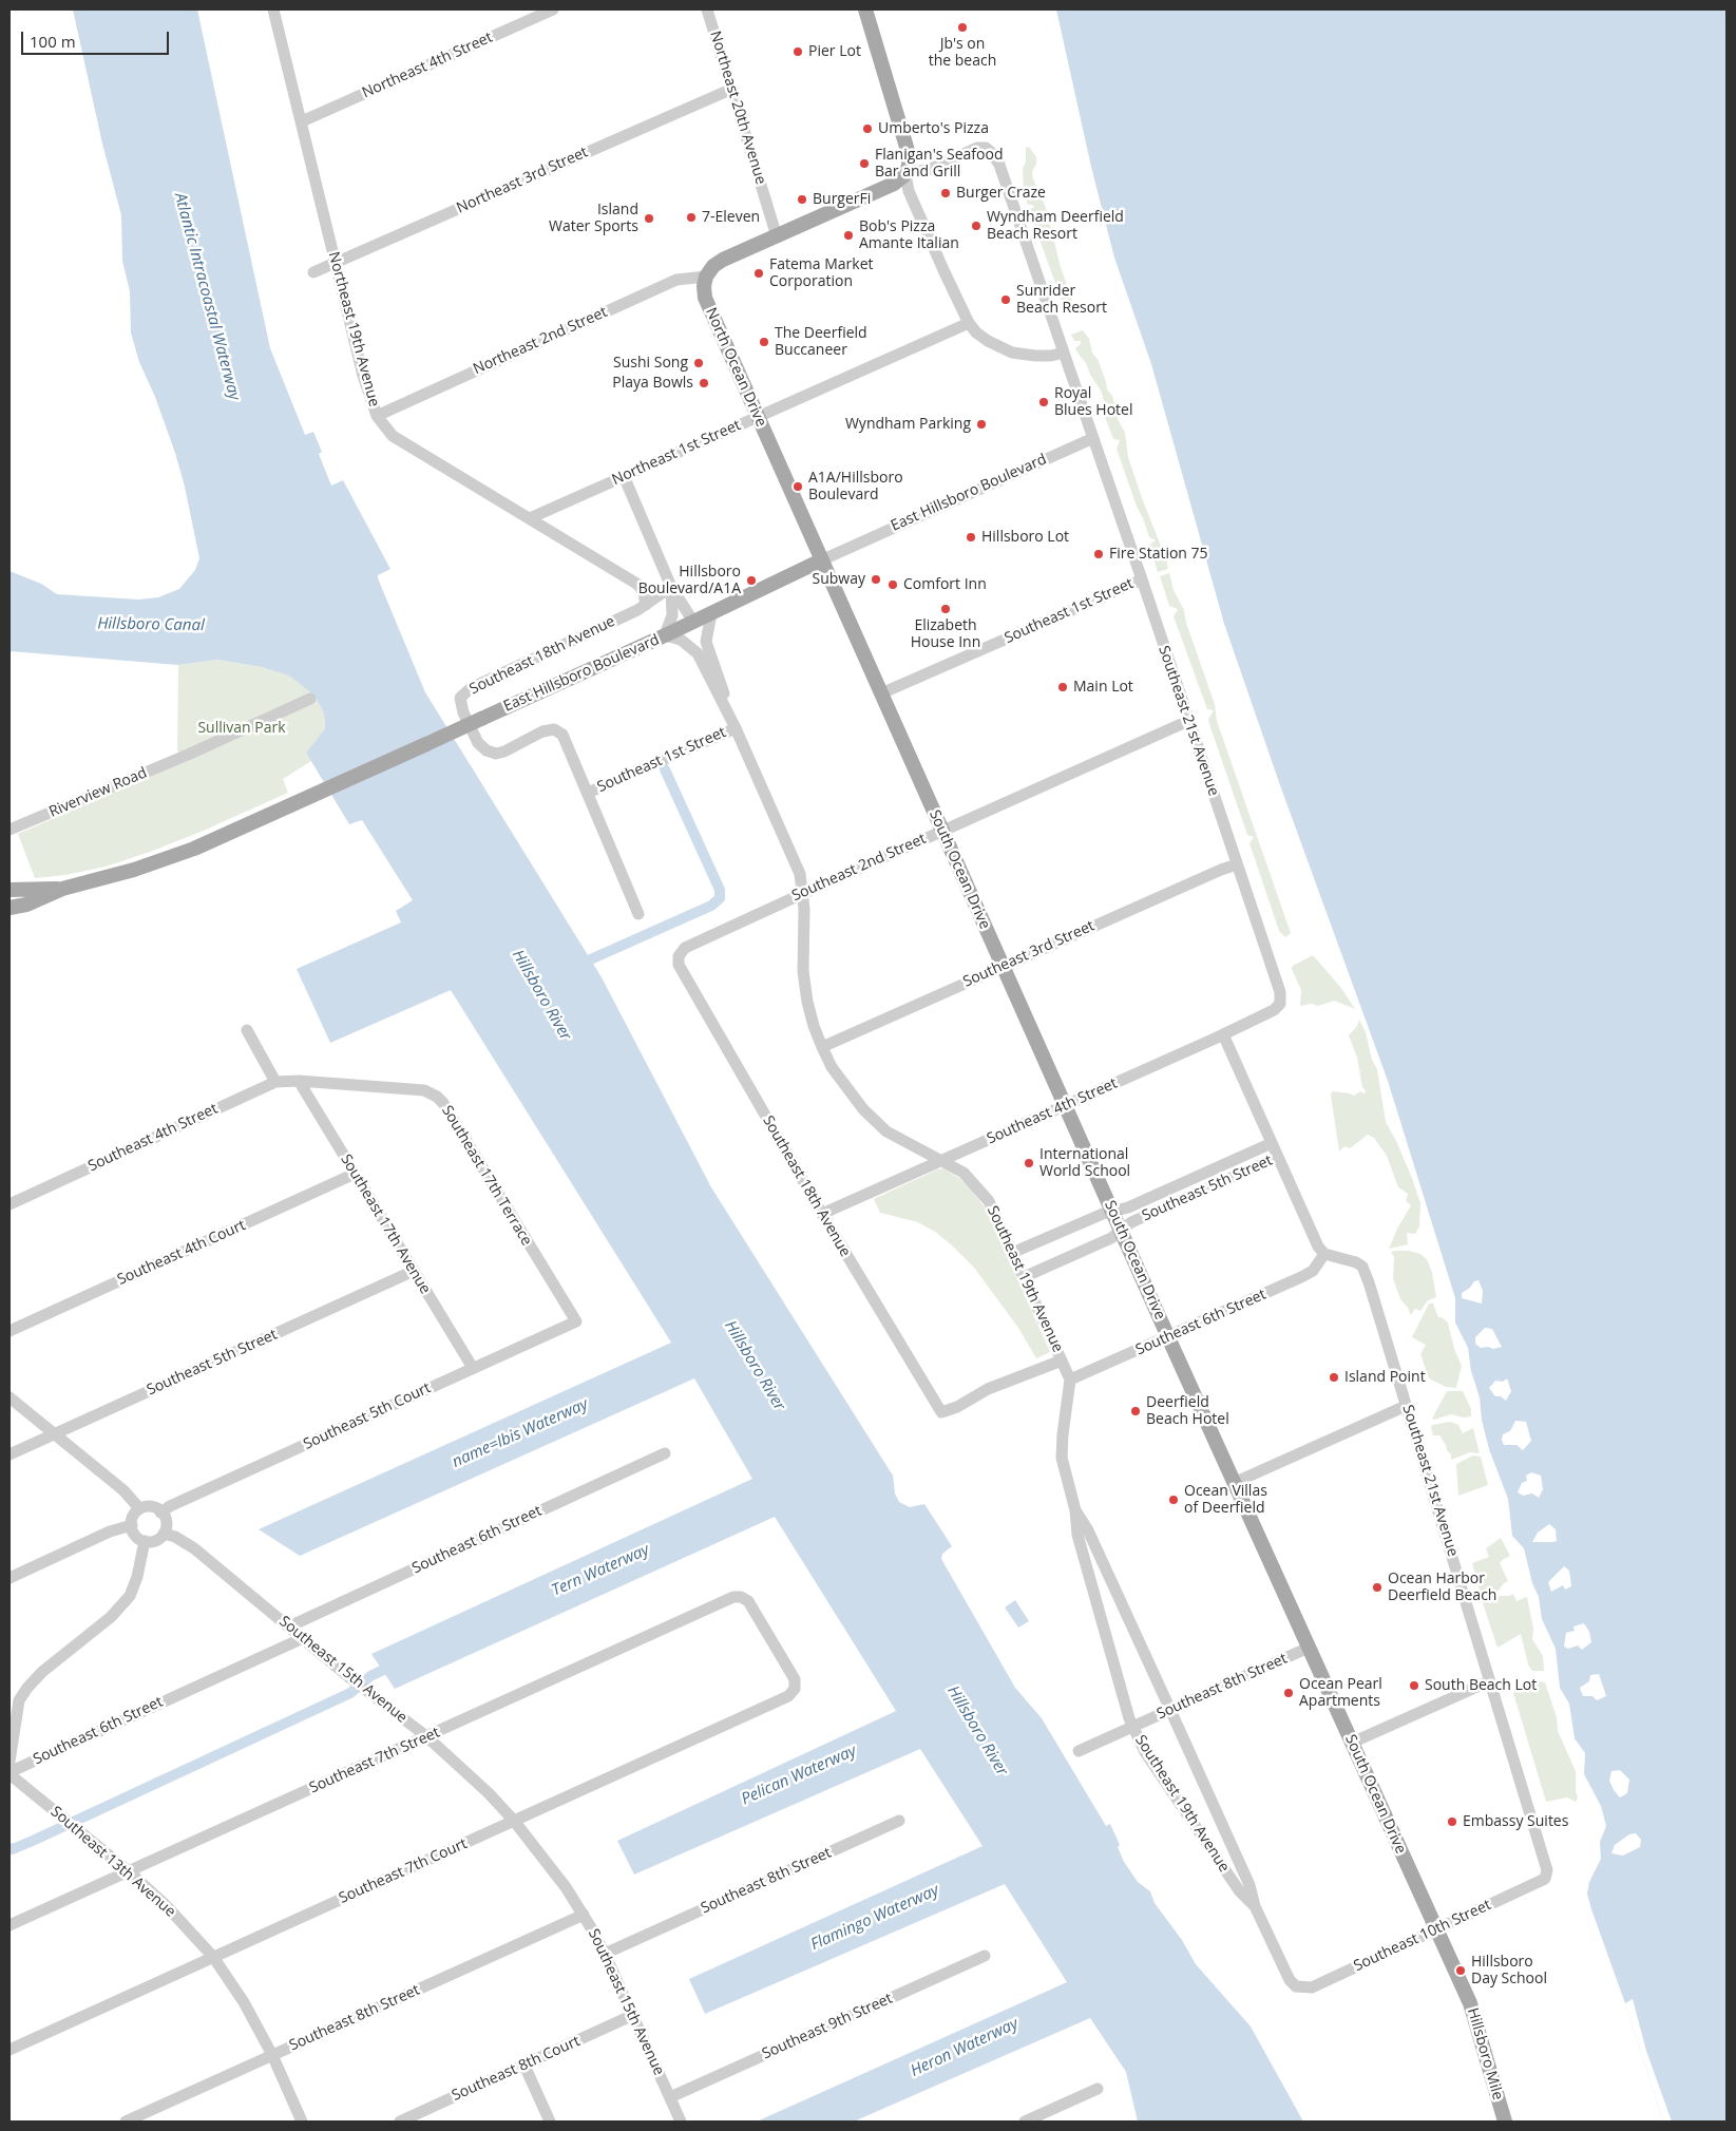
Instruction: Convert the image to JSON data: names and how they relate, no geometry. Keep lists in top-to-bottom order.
{
  "streets": {
    "main road": [
      "North Ocean Drive",
      "East Hillsboro Boulevard",
      "South Ocean Drive",
      "Hillsboro Mile"
    ],
    "street": [
      "Northeast 4th Street",
      "Northeast 20th Avenue",
      "Northeast 3rd Street",
      "Northeast 19th Avenue",
      "Northeast 2nd Street",
      "Northeast 1st Street",
      "Southeast 1st Street",
      "Southeast 18th Avenue",
      "Southeast 21st Avenue",
      "Riverview Road",
      "Southeast 2nd Street",
      "Southeast 3rd Street",
      "Southeast 4th Street",
      "Southeast 17th Terrace",
      "Southeast 5th Street",
      "Southeast 17th Avenue",
      "Southeast 4th Court",
      "Southeast 19th Avenue",
      "Southeast 6th Street",
      "Southeast 5th Court",
      "Southeast 15th Avenue",
      "Southeast 8th Street",
      "Southeast 7th Street",
      "Southeast 13th Avenue",
      "Southeast 7th Court",
      "Southeast 10th Street",
      "Southeast 9th Street",
      "Southeast 8th Court"
    ]
  },
  "crossings": [
    ["Northeast 4th Street", "Northeast 19th Avenue"],
    ["Northeast 20th Avenue", "Northeast 3rd Street"],
    ["Northeast 3rd Street", "Northeast 19th Avenue"],
    ["Northeast 19th Avenue", "Northeast 2nd Street"],
    ["Northeast 19th Avenue", "Northeast 1st Street"],
    ["Northeast 19th Avenue", "Southeast 18th Avenue"],
    ["Northeast 2nd Street", "North Ocean Drive"],
    ["North Ocean Drive", "Northeast 1st Street"],
    ["North Ocean Drive", "East Hillsboro Boulevard"],
    ["North Ocean Drive", "South Ocean Drive"],
    ["East Hillsboro Boulevard", "Southeast 21st Avenue"],
    ["East Hillsboro Boulevard", "South Ocean Drive"],
    ["East Hillsboro Boulevard", "Southeast 19th Avenue"],
    ["Southeast 1st Street", "Southeast 18th Avenue"],
    ["Southeast 1st Street", "Southeast 21st Avenue"],
    ["Southeast 1st Street", "South Ocean Drive"],
    ["Southeast 1st Street", "Southeast 19th Avenue"],
    ["Southeast 18th Avenue", "Southeast 2nd Street"],
    ["Southeast 18th Avenue", "Southeast 4th Street"],
    ["Southeast 18th Avenue", "Southeast 19th Avenue"],
    ["Southeast 21st Avenue", "Southeast 2nd Street"],
    ["Southeast 21st Avenue", "Southeast 3rd Street"],
    ["Southeast 21st Avenue", "Southeast 4th Street"],
    ["Southeast 21st Avenue", "Southeast 6th Street"],
    ["Southeast 21st Avenue", "Southeast 10th Street"],
    ["Southeast 2nd Street", "South Ocean Drive"],
    ["Southeast 2nd Street", "Southeast 19th Avenue"],
    ["South Ocean Drive", "Southeast 3rd Street"],
    ["South Ocean Drive", "Southeast 4th Street"],
    ["South Ocean Drive", "Southeast 5th Street"],
    ["South Ocean Drive", "Southeast 6th Street"],
    ["South Ocean Drive", "Southeast 8th Street"],
    ["South Ocean Drive", "Southeast 10th Street"],
    ["South Ocean Drive", "Hillsboro Mile"],
    ["Southeast 3rd Street", "Southeast 19th Avenue"],
    ["Southeast 4th Street", "Southeast 17th Terrace"],
    ["Southeast 4th Street", "Southeast 17th Avenue"],
    ["Southeast 4th Street", "Southeast 19th Avenue"],
    ["Southeast 17th Terrace", "Southeast 17th Avenue"],
    ["Southeast 17th Terrace", "Southeast 5th Court"],
    ["Southeast 5th Street", "Southeast 17th Avenue"],
    ["Southeast 5th Street", "Southeast 19th Avenue"],
    ["Southeast 17th Avenue", "Southeast 4th Court"],
    ["Southeast 17th Avenue", "Southeast 5th Court"],
    ["Southeast 19th Avenue", "Southeast 6th Street"],
    ["Southeast 19th Avenue", "Southeast 8th Street"],
    ["Southeast 19th Avenue", "Southeast 10th Street"],
    ["Southeast 6th Street", "Southeast 15th Avenue"],
    ["Southeast 6th Street", "Southeast 13th Avenue"],
    ["Southeast 5th Court", "Southeast 15th Avenue"],
    ["Southeast 15th Avenue", "Southeast 8th Street"],
    ["Southeast 15th Avenue", "Southeast 7th Street"],
    ["Southeast 15th Avenue", "Southeast 7th Court"],
    ["Southeast 15th Avenue", "Southeast 9th Street"],
    ["Southeast 15th Avenue", "Southeast 8th Court"],
    ["Southeast 8th Street", "Southeast 13th Avenue"],
    ["Southeast 7th Street", "Southeast 13th Avenue"],
    ["Southeast 7th Street", "Southeast 7th Court"],
    ["Southeast 13th Avenue", "Southeast 7th Court"],
    ["Southeast 10th Street", "Hillsboro Mile"]
  ],
  "water": [
    "Atlantic Intracoastal Waterway",
    "Hillsboro Canal",
    "Hillsboro River",
    "name=Ibis Waterway",
    "Tern Waterway",
    "Pelican Waterway",
    "Flamingo Waterway",
    "Heron Waterway"
  ],
  "parks": ["Sullivan Park"],
  "places": [
    "Jb's on the beach",
    "Pier Lot",
    "Umberto's Pizza",
    "Flanigan's Seafood Bar and Grill",
    "Burger Craze",
    "BurgerFi",
    "7-Eleven",
    "Island Water Sports",
    "Wyndham Deerfield Beach Resort",
    "Bob's Pizza Amante Italian",
    "Fatema Market Corporation",
    "Sunrider Beach Resort",
    "The Deerfield Buccaneer",
    "Sushi Song",
    "Playa Bowls",
    "Royal Blues Hotel",
    "Wyndham Parking",
    "A1A/Hillsboro Boulevard",
    "Hillsboro Lot",
    "Fire Station 75",
    "Subway",
    "Hillsboro Boulevard/A1A",
    "Comfort Inn",
    "Elizabeth House Inn",
    "Main Lot",
    "International World School",
    "Island Point",
    "Deerfield Beach Hotel",
    "Ocean Villas of Deerfield",
    "Ocean Harbor Deerfield Beach",
    "South Beach Lot",
    "Ocean Pearl Apartments",
    "Embassy Suites",
    "Hillsboro Day School"
  ],
  "scale_bar": "100 m"
}
